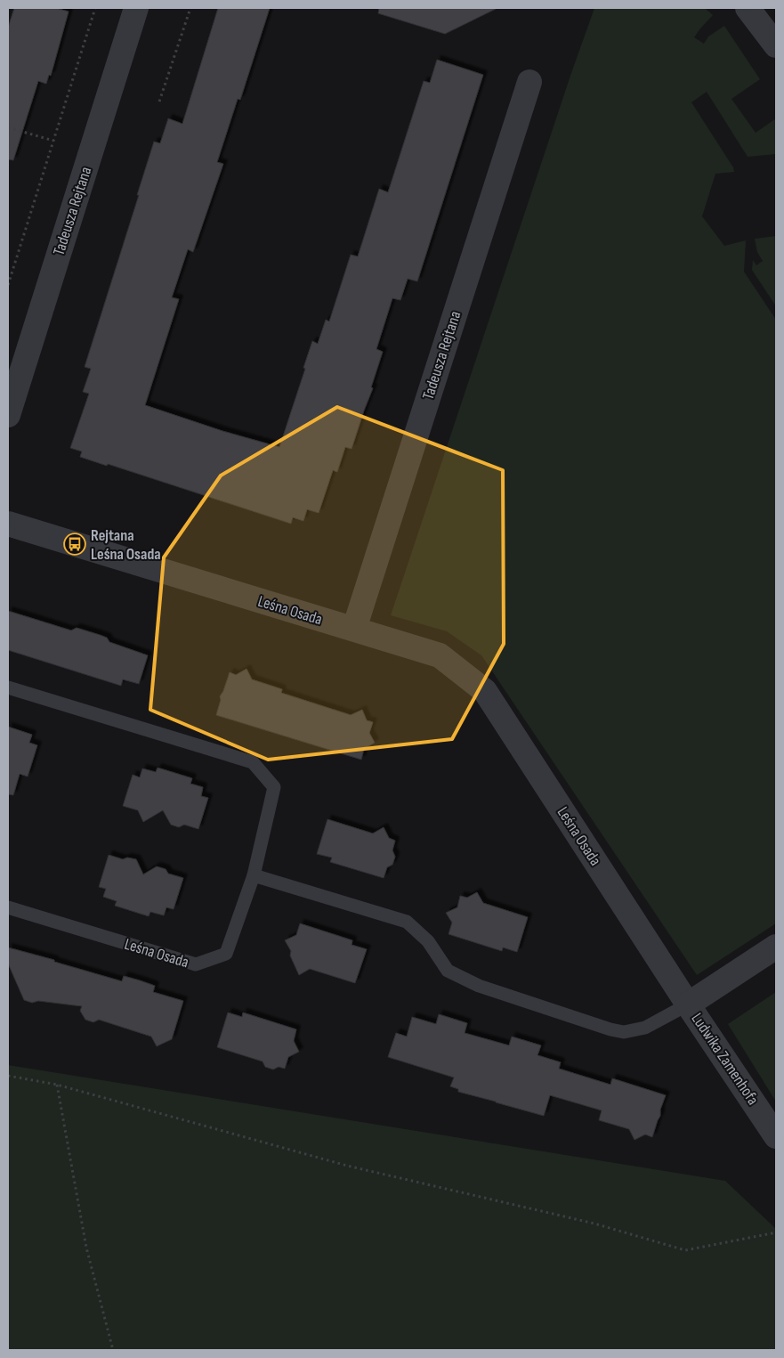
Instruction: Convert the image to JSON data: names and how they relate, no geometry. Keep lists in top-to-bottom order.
{
  "streets": {
    "street": ["Tadeusza Rejtana", "Leśna Osada", "Ludwika Zamenhofa"]
  },
  "crossings": [
    ["Tadeusza Rejtana", "Leśna Osada"],
    ["Leśna Osada", "Ludwika Zamenhofa"]
  ],
  "places": {
    "bus stop": ["Rejtana Leśna Osada"]
  }
}
